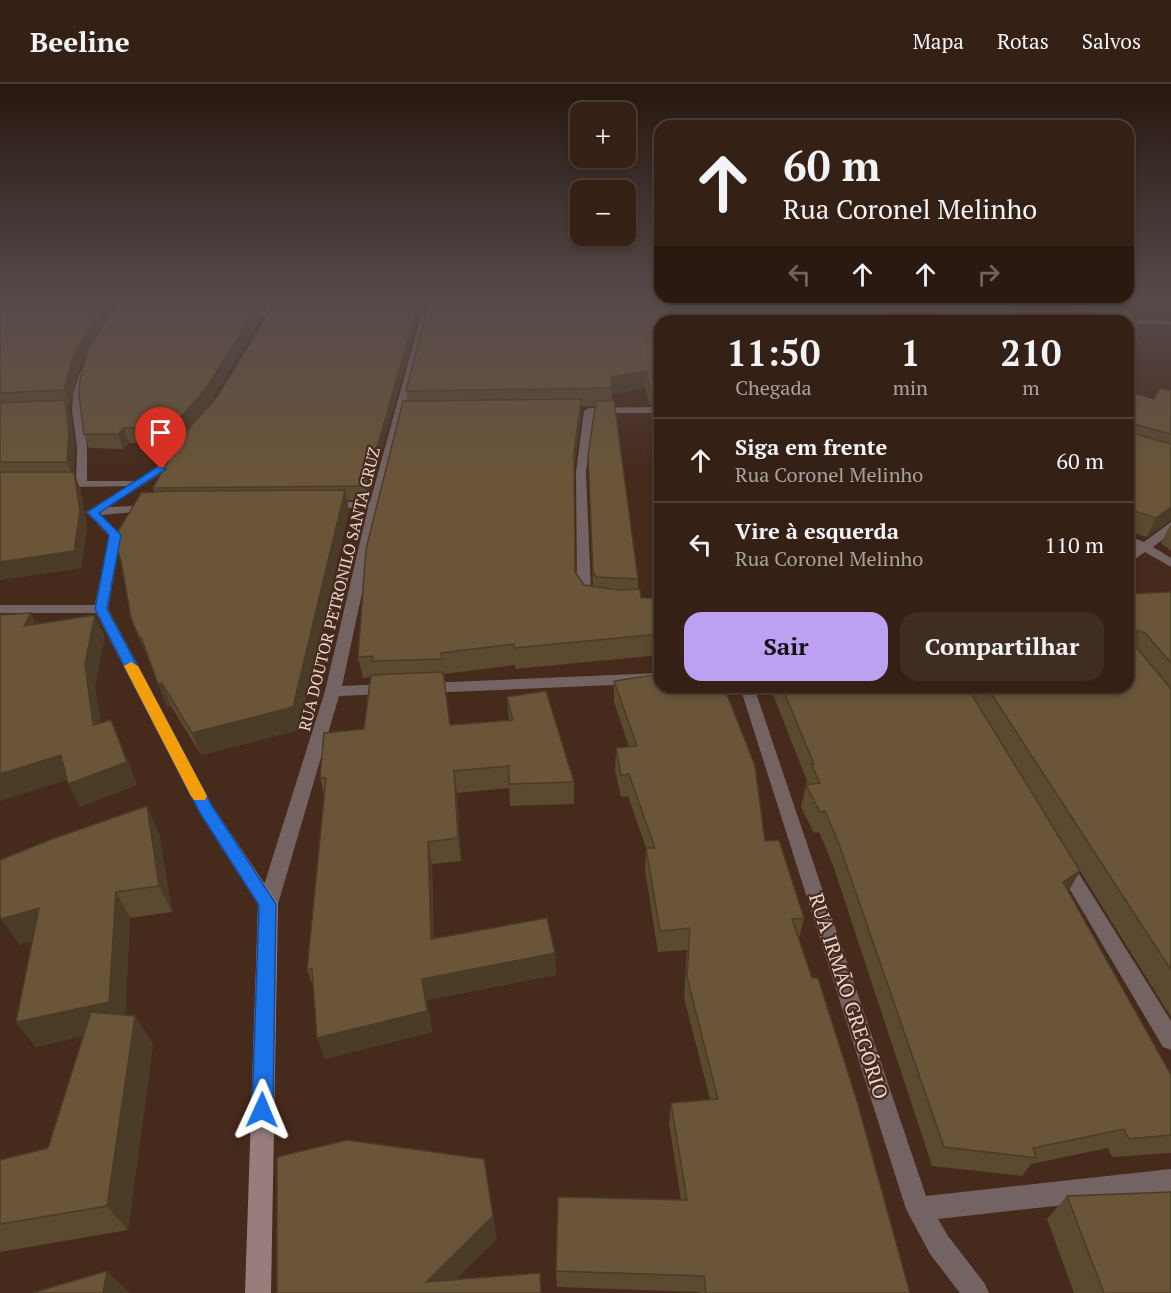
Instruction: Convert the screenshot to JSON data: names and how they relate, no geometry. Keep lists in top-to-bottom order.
{
  "streets": {
    "street": ["RUA DOUTOR PETRONILO SANTA CRUZ", "RUA IRMÃO GREGÓRIO"]
  },
  "page": {
    "header": "Beeline",
    "nav": ["Mapa", "Rotas", "Salvos"],
    "map_buttons": ["+", "−"],
    "turn": ["60 m", "Rua Coronel Melinho"],
    "eta": [
      "11:50",
      "Chegada",
      "1",
      "min",
      "210",
      "m"
    ],
    "list": [
      {
        "name": "Siga em frente",
        "note": "Rua Coronel Melinho",
        "value": "60 m"
      },
      {
        "name": "Vire à esquerda",
        "note": "Rua Coronel Melinho",
        "value": "110 m"
      }
    ],
    "buttons": ["Sair", "Compartilhar"]
  }
}
